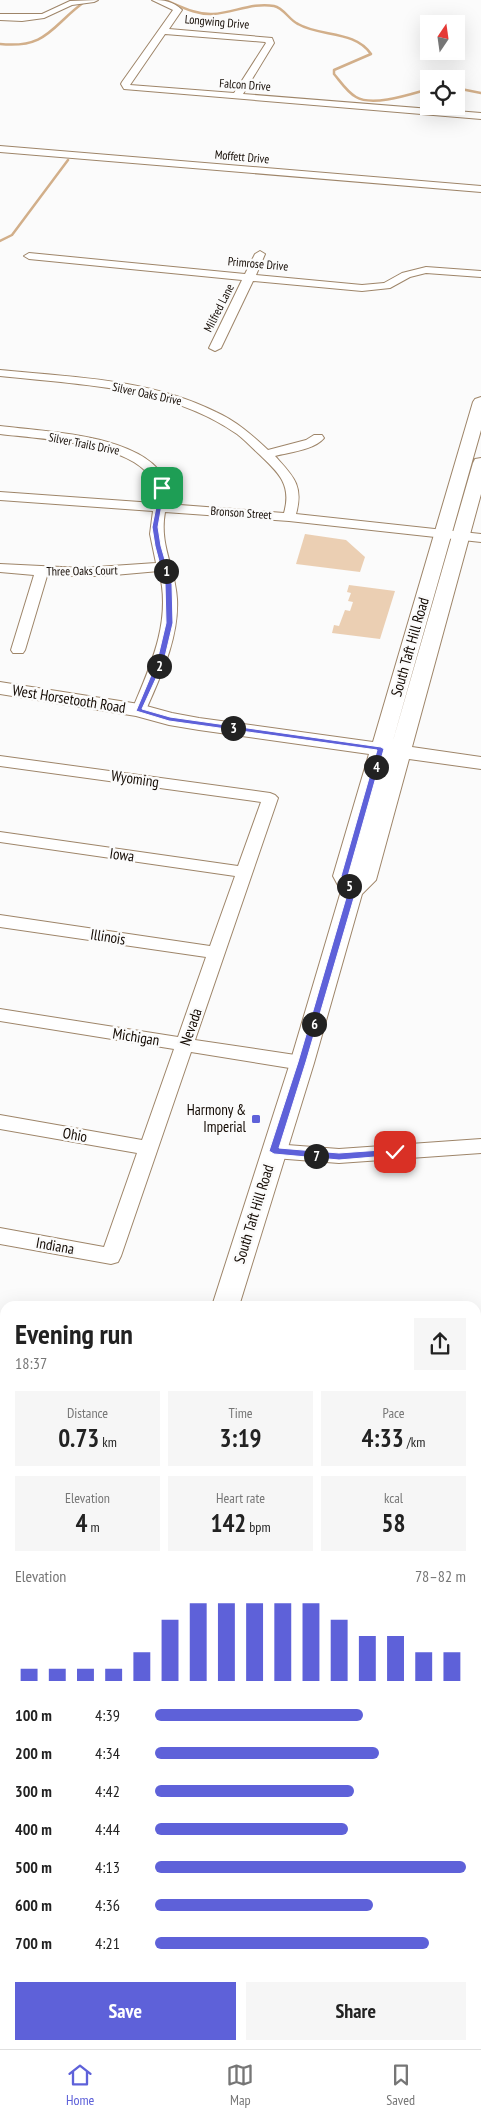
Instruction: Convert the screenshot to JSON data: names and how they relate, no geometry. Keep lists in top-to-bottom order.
{
  "streets": {
    "main road": ["South Taft Hill Road", "West Horsetooth Road"],
    "street": [
      "Longwing Drive",
      "Falcon Drive",
      "Moffett Drive",
      "Primrose Drive",
      "Milfred Lane",
      "Silver Oaks Drive",
      "Silver Trails Drive",
      "Bronson Street",
      "Three Oaks Court",
      "Wyoming",
      "Iowa",
      "Illinois",
      "Nevada",
      "Michigan",
      "Ohio",
      "Indiana"
    ]
  },
  "crossings": [
    ["Longwing Drive", "Falcon Drive"],
    ["Primrose Drive", "Milfred Lane"],
    ["Silver Oaks Drive", "Bronson Street"],
    ["Silver Trails Drive", "Bronson Street"],
    ["Silver Trails Drive", "Three Oaks Court"],
    ["Silver Trails Drive", "West Horsetooth Road"],
    ["Bronson Street", "South Taft Hill Road"],
    ["South Taft Hill Road", "West Horsetooth Road"],
    ["South Taft Hill Road", "Michigan"],
    ["Wyoming", "Nevada"],
    ["Iowa", "Nevada"],
    ["Illinois", "Nevada"],
    ["Nevada", "Michigan"],
    ["Nevada", "Ohio"],
    ["Nevada", "Indiana"]
  ],
  "places": {
    "transit": ["Harmony & Imperial"]
  },
  "north": "top",
  "page": {
    "pins": [
      "1",
      "2",
      "3",
      "4",
      "5",
      "6",
      "7"
    ],
    "heading": ["Evening run", "18:37"],
    "stats": [
      ["Distance", "0.73 km"],
      ["Time", "3:19"],
      ["Pace", "4:33 /km"],
      ["Elevation", "4 m"],
      ["Heart rate", "142 bpm"],
      ["kcal", "58"]
    ],
    "chart": ["Elevation", "78–82 m"],
    "list": [
      {
        "name": "100 m",
        "note": "4:39"
      },
      {
        "name": "200 m",
        "note": "4:34"
      },
      {
        "name": "300 m",
        "note": "4:42"
      },
      {
        "name": "400 m",
        "note": "4:44"
      },
      {
        "name": "500 m",
        "note": "4:13"
      },
      {
        "name": "600 m",
        "note": "4:36"
      },
      {
        "name": "700 m",
        "note": "4:21"
      }
    ],
    "buttons": ["Save", "Share"],
    "tabs": ["Home", "Map", "Saved"]
  }
}
